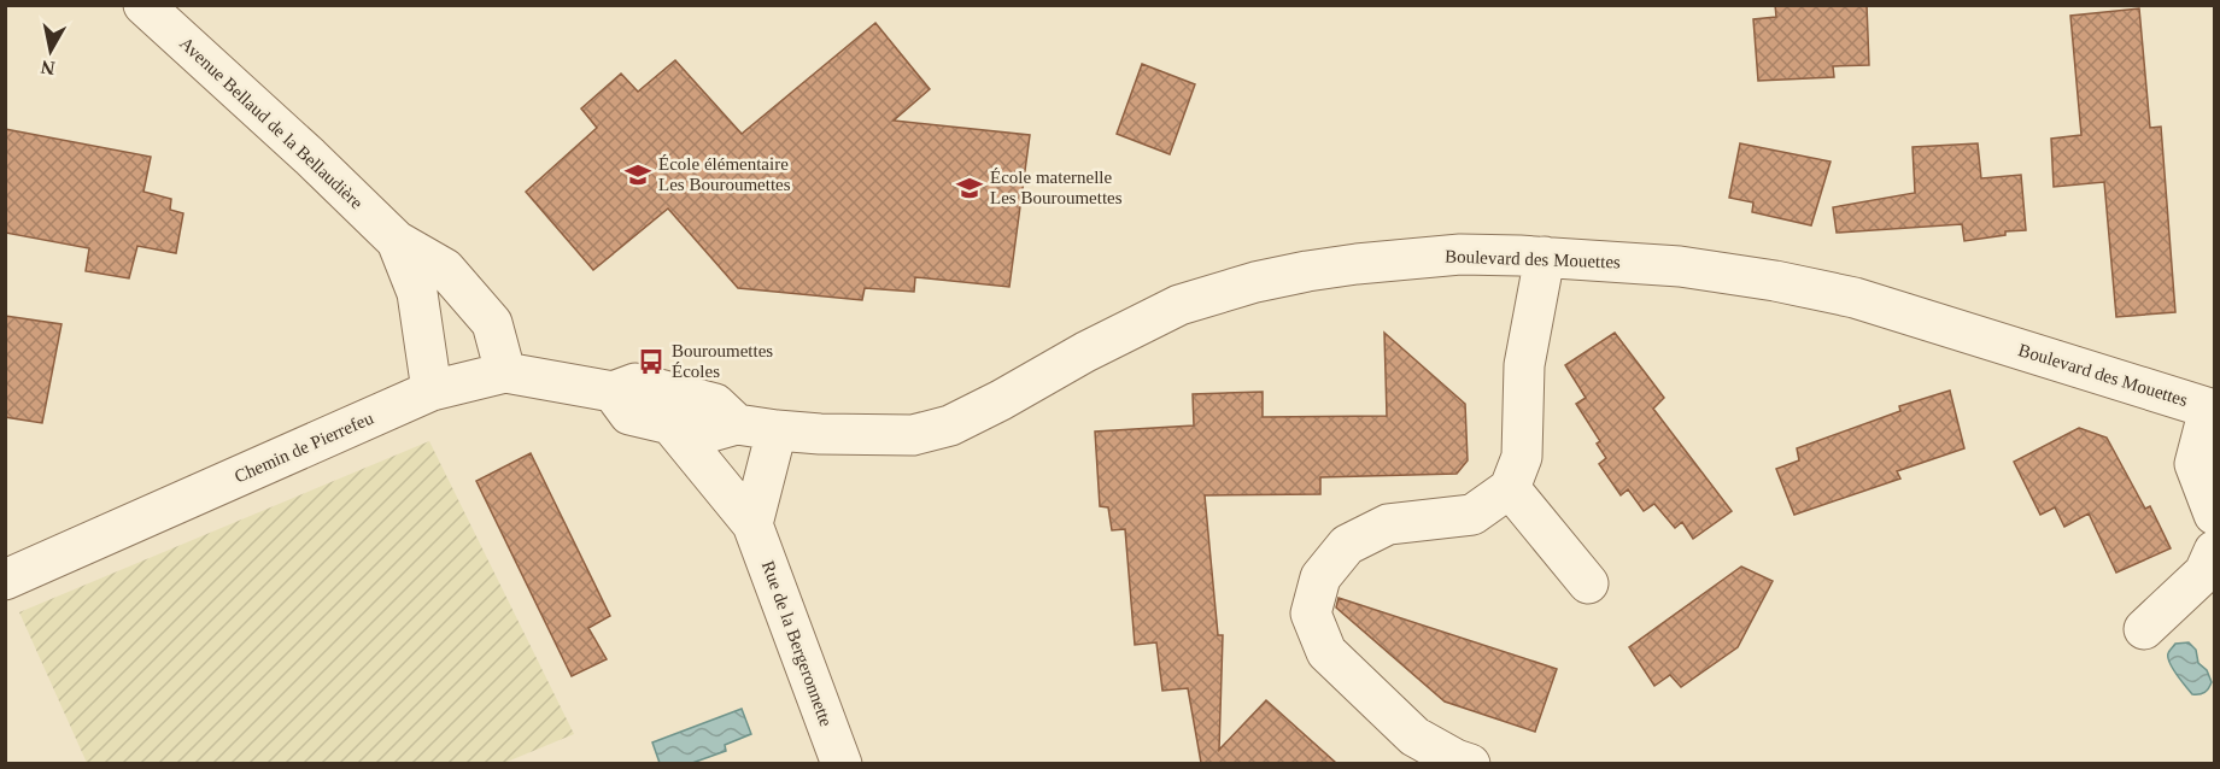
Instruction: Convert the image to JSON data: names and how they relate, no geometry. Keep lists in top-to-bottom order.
{
  "streets": {
    "street": [
      "Avenue Bellaud de la Bellaudière",
      "Boulevard des Mouettes",
      "Chemin de Pierrefeu",
      "Rue de la Bergeronnette"
    ]
  },
  "crossings": [
    ["Avenue Bellaud de la Bellaudière", "Chemin de Pierrefeu"],
    ["Boulevard des Mouettes", "Chemin de Pierrefeu"]
  ],
  "places": {
    "school or university": ["École élémentaire Les Bouroumettes", "École maternelle Les Bouroumettes"],
    "bus stop": ["Bouroumettes Écoles"]
  },
  "north": "bottom"
}
